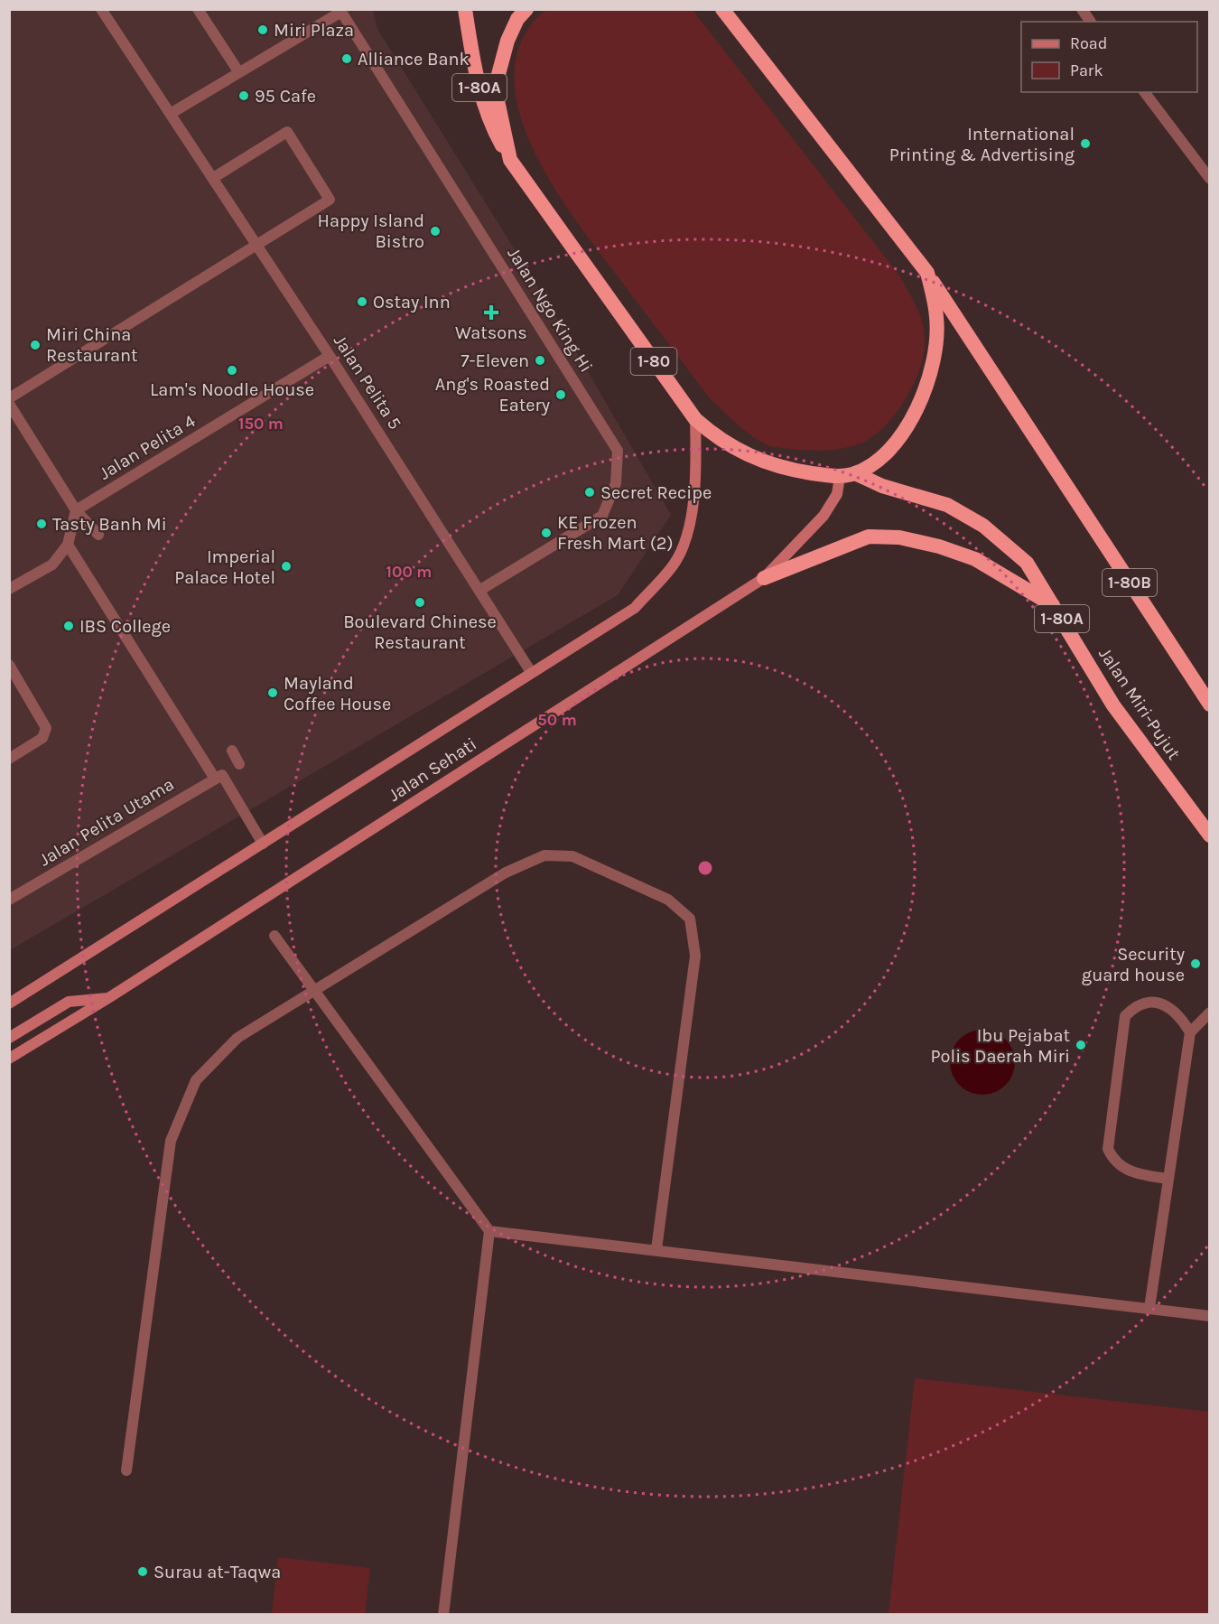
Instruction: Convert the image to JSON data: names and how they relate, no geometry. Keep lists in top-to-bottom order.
{
  "streets": {
    "highway": [
      "1-80A",
      "1-80",
      "1-80B",
      "Jalan Miri-Pujut"
    ],
    "main road": ["Jalan Sehati"],
    "street": [
      "Jalan Ngo King Hi",
      "Jalan Pelita 5",
      "Jalan Pelita 4",
      "Jalan Pelita Utama"
    ]
  },
  "crossings": [
    ["1-80A", "1-80"],
    ["Jalan Ngo King Hi", "Jalan Pelita 5"],
    ["1-80", "Jalan Miri-Pujut"],
    ["1-80", "Jalan Sehati"],
    ["Jalan Pelita 5", "Jalan Pelita 4"],
    ["Jalan Pelita 5", "Jalan Sehati"],
    ["Jalan Miri-Pujut", "Jalan Sehati"]
  ],
  "places": {
    "other": [
      "Miri Plaza",
      "Alliance Bank",
      "95 Cafe",
      "International Printing & Advertising",
      "Happy Island Bistro",
      "Ostay Inn",
      "Miri China Restaurant",
      "7-Eleven",
      "Lam's Noodle House",
      "Ang's Roasted Eatery",
      "Secret Recipe",
      "Tasty Banh Mi",
      "KE Frozen Fresh Mart (2)",
      "Imperial Palace Hotel",
      "Boulevard Chinese Restaurant",
      "IBS College",
      "Mayland Coffee House",
      "Security guard house",
      "Ibu Pejabat Polis Daerah Miri",
      "Surau at-Taqwa"
    ],
    "health": ["Watsons"]
  },
  "legend": ["Road", "Park"],
  "rings": ["150 m", "100 m", "50 m"]
}
